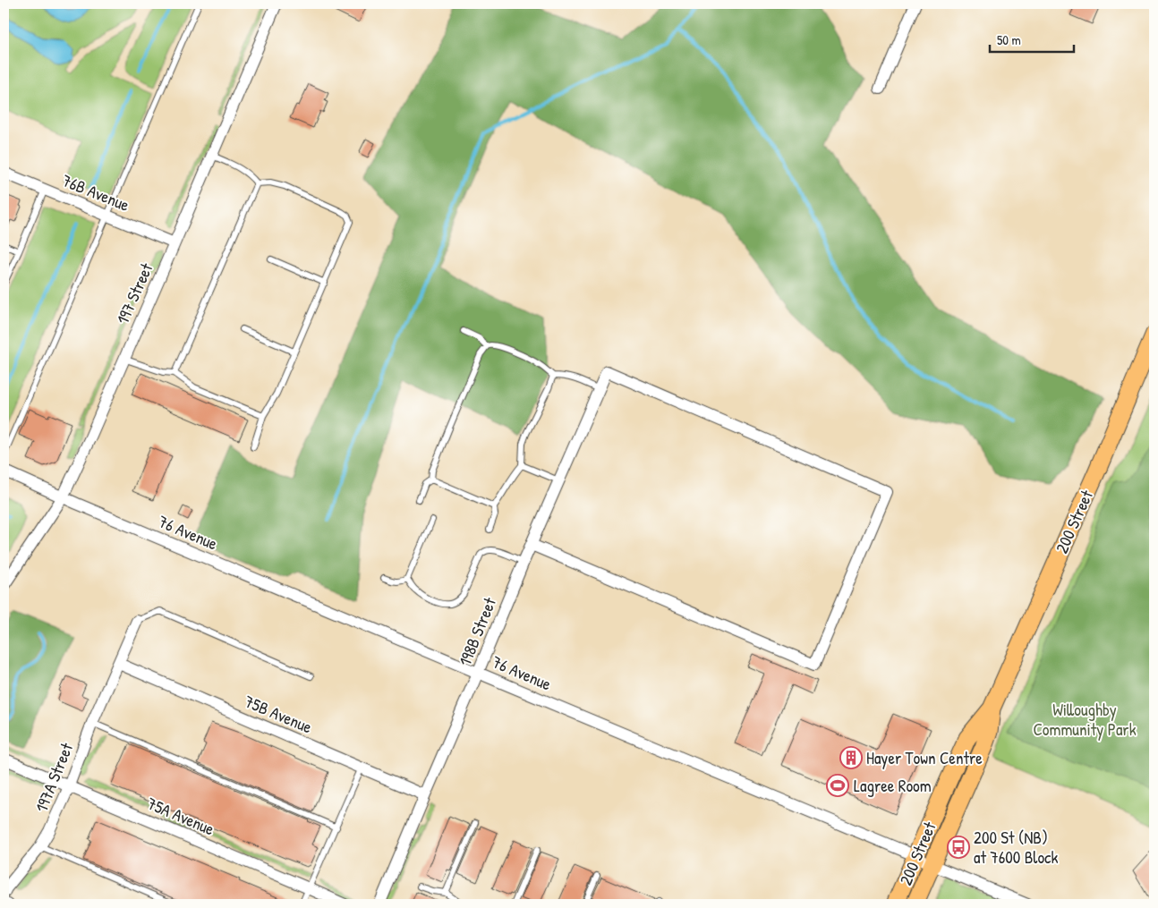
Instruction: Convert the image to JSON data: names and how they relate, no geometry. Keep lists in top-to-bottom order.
{
  "streets": {
    "main road": ["200 Street"],
    "street": [
      "76B Avenue",
      "197 Street",
      "76 Avenue",
      "198B Street",
      "75B Avenue",
      "197A Street",
      "75A Avenue"
    ]
  },
  "crossings": [
    ["76B Avenue", "197 Street"],
    ["197 Street", "76 Avenue"],
    ["200 Street", "76 Avenue"],
    ["76 Avenue", "198B Street"],
    ["198B Street", "75B Avenue"],
    ["75B Avenue", "197A Street"],
    ["197A Street", "75A Avenue"]
  ],
  "parks": ["Willoughby Community Park"],
  "places": {
    "building": ["Hayer Town Centre"],
    "sports": ["Lagree Room"],
    "bus stop": ["200 St (NB) at 7600 Block"]
  },
  "scale_bar": "50 m"
}
